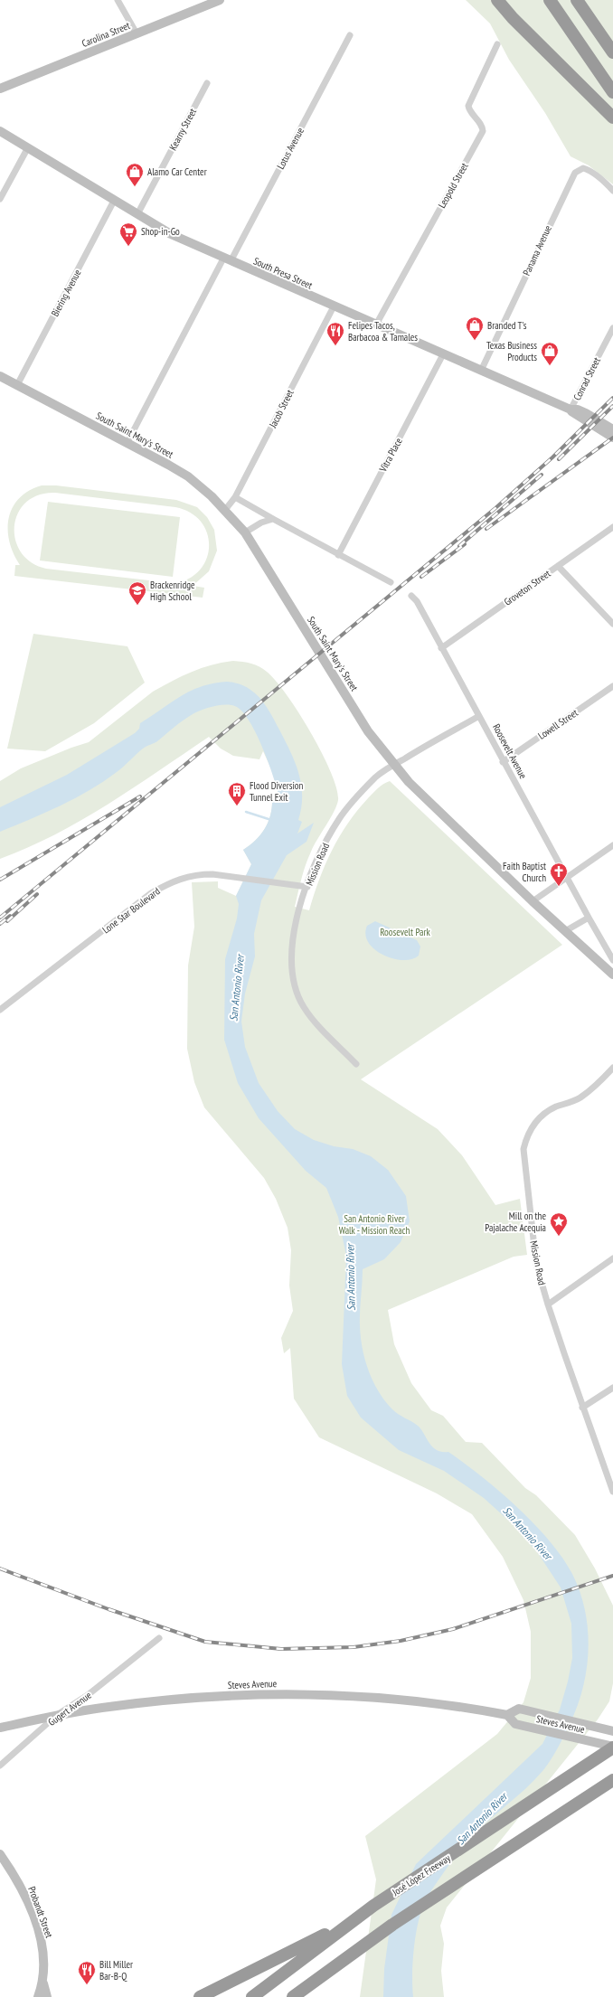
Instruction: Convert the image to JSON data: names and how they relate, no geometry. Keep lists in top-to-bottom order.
{
  "streets": {
    "highway": ["José López Freeway"],
    "main road": [
      "Carolina Street",
      "South Presa Street",
      "South Saint Mary's Street",
      "Steves Avenue",
      "Probandt Street"
    ],
    "street": [
      "Kearny Street",
      "Lotus Avenue",
      "Leopold Street",
      "Panama Avenue",
      "Biering Avenue",
      "Conrad Street",
      "Jacob Street",
      "Vitra Place",
      "Groveton Street",
      "Lowell Street",
      "Roosevelt Avenue",
      "Mission Road",
      "Lone Star Boulevard",
      "Gugert Avenue"
    ]
  },
  "crossings": [
    ["Kearny Street", "South Presa Street"],
    ["Lotus Avenue", "South Presa Street"],
    ["Lotus Avenue", "South Saint Mary's Street"],
    ["Leopold Street", "South Presa Street"],
    ["Panama Avenue", "South Presa Street"],
    ["South Presa Street", "Biering Avenue"],
    ["South Presa Street", "Conrad Street"],
    ["South Presa Street", "Jacob Street"],
    ["South Presa Street", "Vitra Place"],
    ["Biering Avenue", "South Saint Mary's Street"],
    ["Jacob Street", "South Saint Mary's Street"],
    ["South Saint Mary's Street", "Mission Road"],
    ["Groveton Street", "Roosevelt Avenue"],
    ["Lowell Street", "Roosevelt Avenue"],
    ["Roosevelt Avenue", "Mission Road"],
    ["Mission Road", "Lone Star Boulevard"],
    ["Steves Avenue", "Gugert Avenue"],
    ["Steves Avenue", "José López Freeway"]
  ],
  "water": ["San Antonio River"],
  "parks": ["Roosevelt Park", "San Antonio River Walk - Mission Reach"],
  "places": {
    "shop": ["Alamo Car Center", "Branded T's", "Texas Business Products"],
    "supermarket": ["Shop-in-Go"],
    "restaurant": ["Felipes Tacos, Barbacoa & Tamales", "Bill Miller Bar-B-Q"],
    "school or university": ["Brackenridge High School"],
    "building": ["Flood Diversion Tunnel Exit"],
    "church": ["Faith Baptist Church"],
    "place": ["Mill on the Pajalache Acequia"]
  }
}
